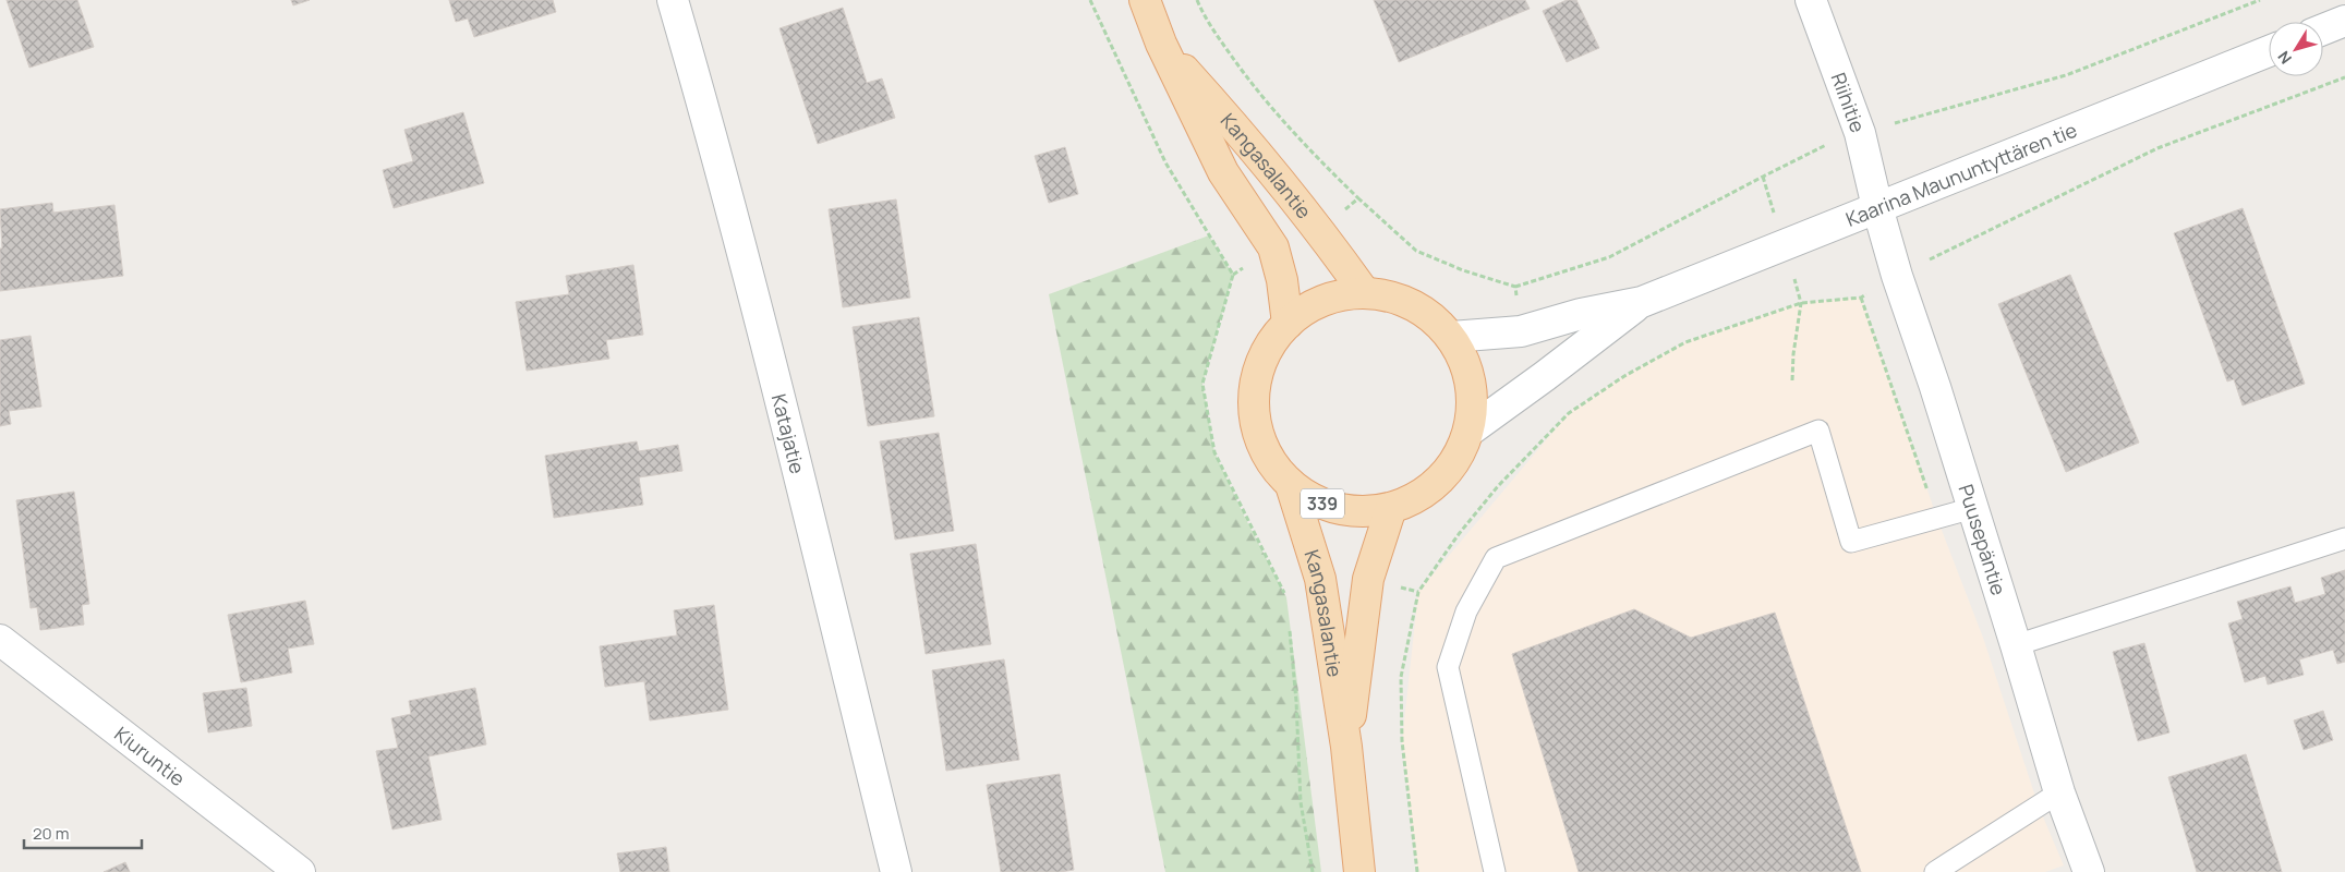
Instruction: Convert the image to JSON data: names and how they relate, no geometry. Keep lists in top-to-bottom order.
{
  "streets": {
    "main road": ["Kangasalantie", "339"],
    "street": [
      "Riihitie",
      "Kaarina Maununtyttären tie",
      "Katajatie",
      "Puusepäntie",
      "Kiuruntie"
    ]
  },
  "crossings": [
    ["Riihitie", "Kaarina Maununtyttären tie"],
    ["Riihitie", "Puusepäntie"],
    ["Kangasalantie", "339"],
    ["Kaarina Maununtyttären tie", "339"],
    ["Kaarina Maununtyttären tie", "Puusepäntie"]
  ],
  "scale_bar": "20 m",
  "north": "bottom left"
}
